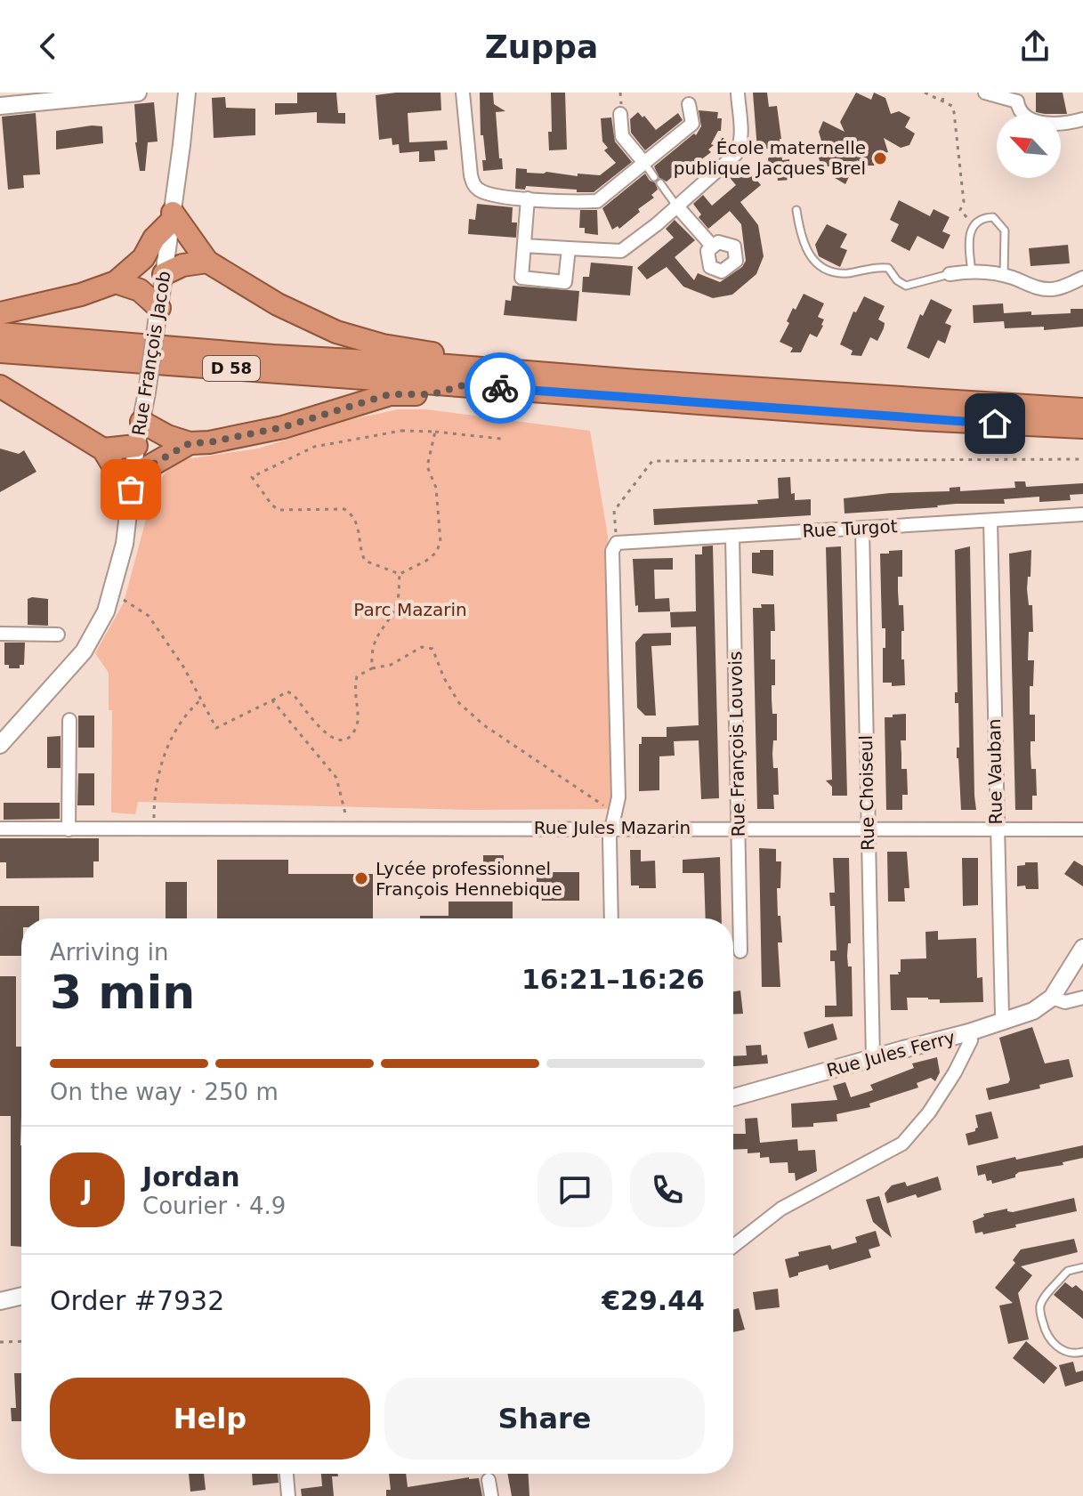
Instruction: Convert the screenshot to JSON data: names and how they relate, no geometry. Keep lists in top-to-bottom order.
{
  "streets": {
    "highway": ["D 58"],
    "street": [
      "Rue François Jacob",
      "Rue Turgot",
      "Rue François Louvois",
      "Rue Vauban",
      "Rue Choiseul",
      "Rue Jules Mazarin",
      "Rue Jules Ferry"
    ]
  },
  "crossings": [
    ["Rue Turgot", "Rue François Louvois"],
    ["Rue Turgot", "Rue Vauban"],
    ["Rue Turgot", "Rue Choiseul"],
    ["Rue François Louvois", "Rue Jules Mazarin"],
    ["Rue Vauban", "Rue Jules Mazarin"],
    ["Rue Vauban", "Rue Jules Ferry"],
    ["Rue Choiseul", "Rue Jules Mazarin"],
    ["Rue Choiseul", "Rue Jules Ferry"]
  ],
  "parks": ["Parc Mazarin"],
  "places": ["École maternelle publique Jacques Brel", "Lycée professionnel François Hennebique"],
  "north": "top left",
  "page": {
    "header": "Zuppa",
    "heading": ["3 min", "Arriving in", "16:21–16:26"],
    "panel": [
      "Jordan",
      "Courier · 4.9",
      "Order #7932",
      "€29.44"
    ],
    "bar": "On the way · 250 m",
    "round": "J",
    "buttons": ["Help", "Share"]
  }
}
